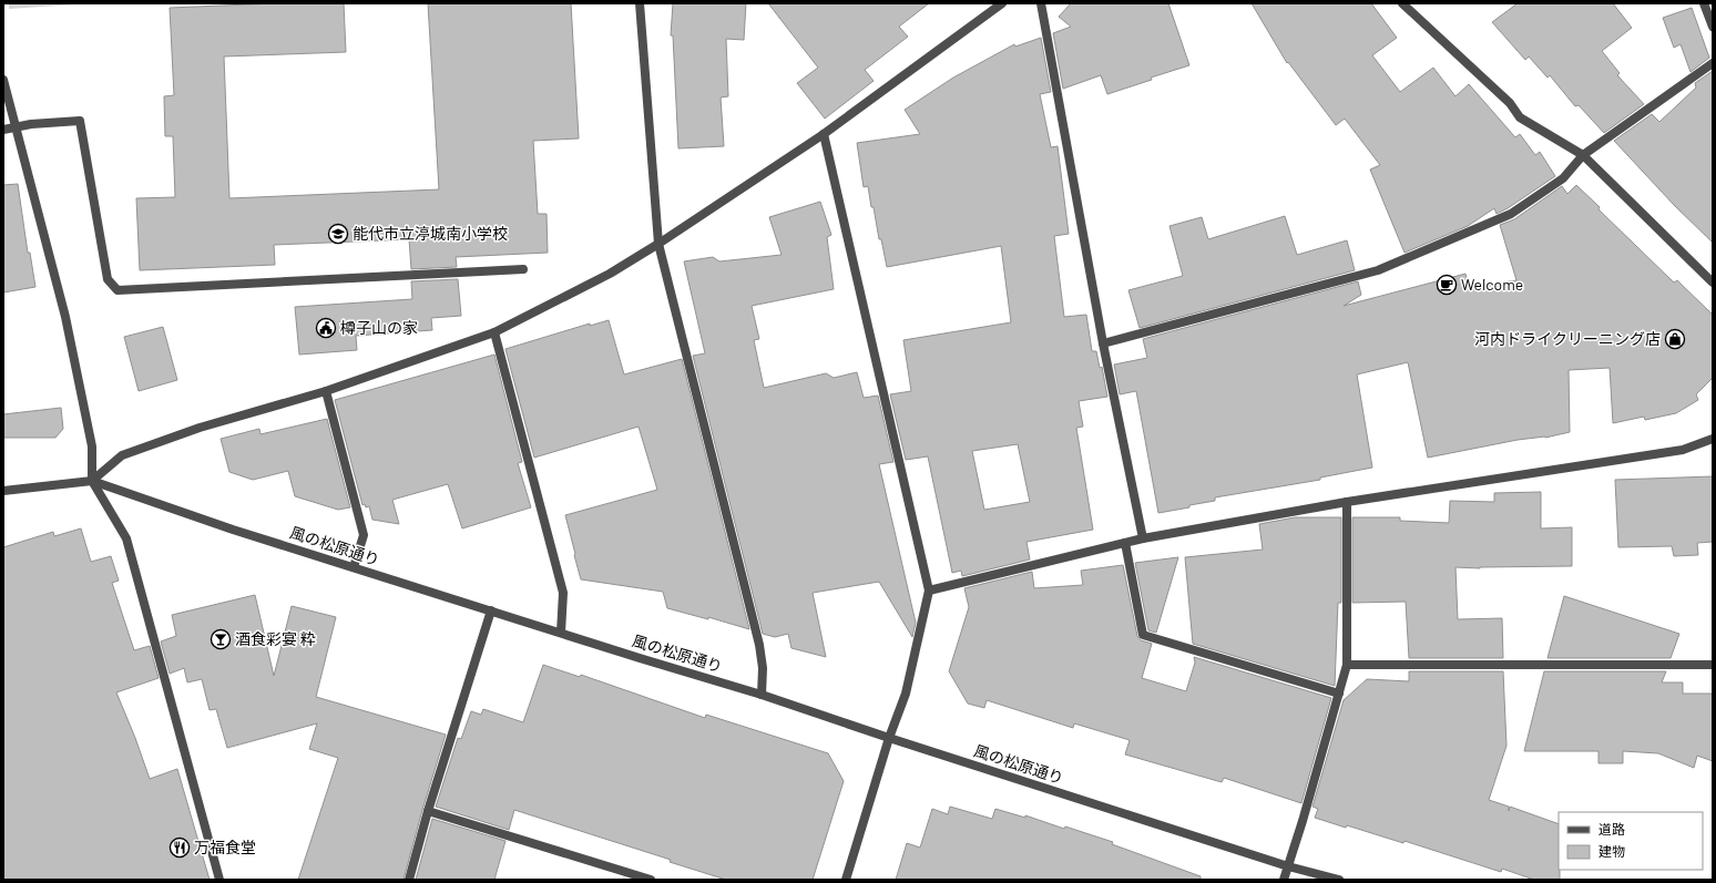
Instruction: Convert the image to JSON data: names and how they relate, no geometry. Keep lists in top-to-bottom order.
{
  "streets": {
    "street": ["風の松原通り"]
  },
  "places": {
    "school or university": ["能代市立渟城南小学校"],
    "cafe": ["Welcome"],
    "public building": ["樽子山の家"],
    "shop": ["河内ドライクリーニング店"],
    "bar": ["酒食彩宴 粋"],
    "restaurant": ["万福食堂"]
  },
  "legend": ["道路", "建物"]
}
